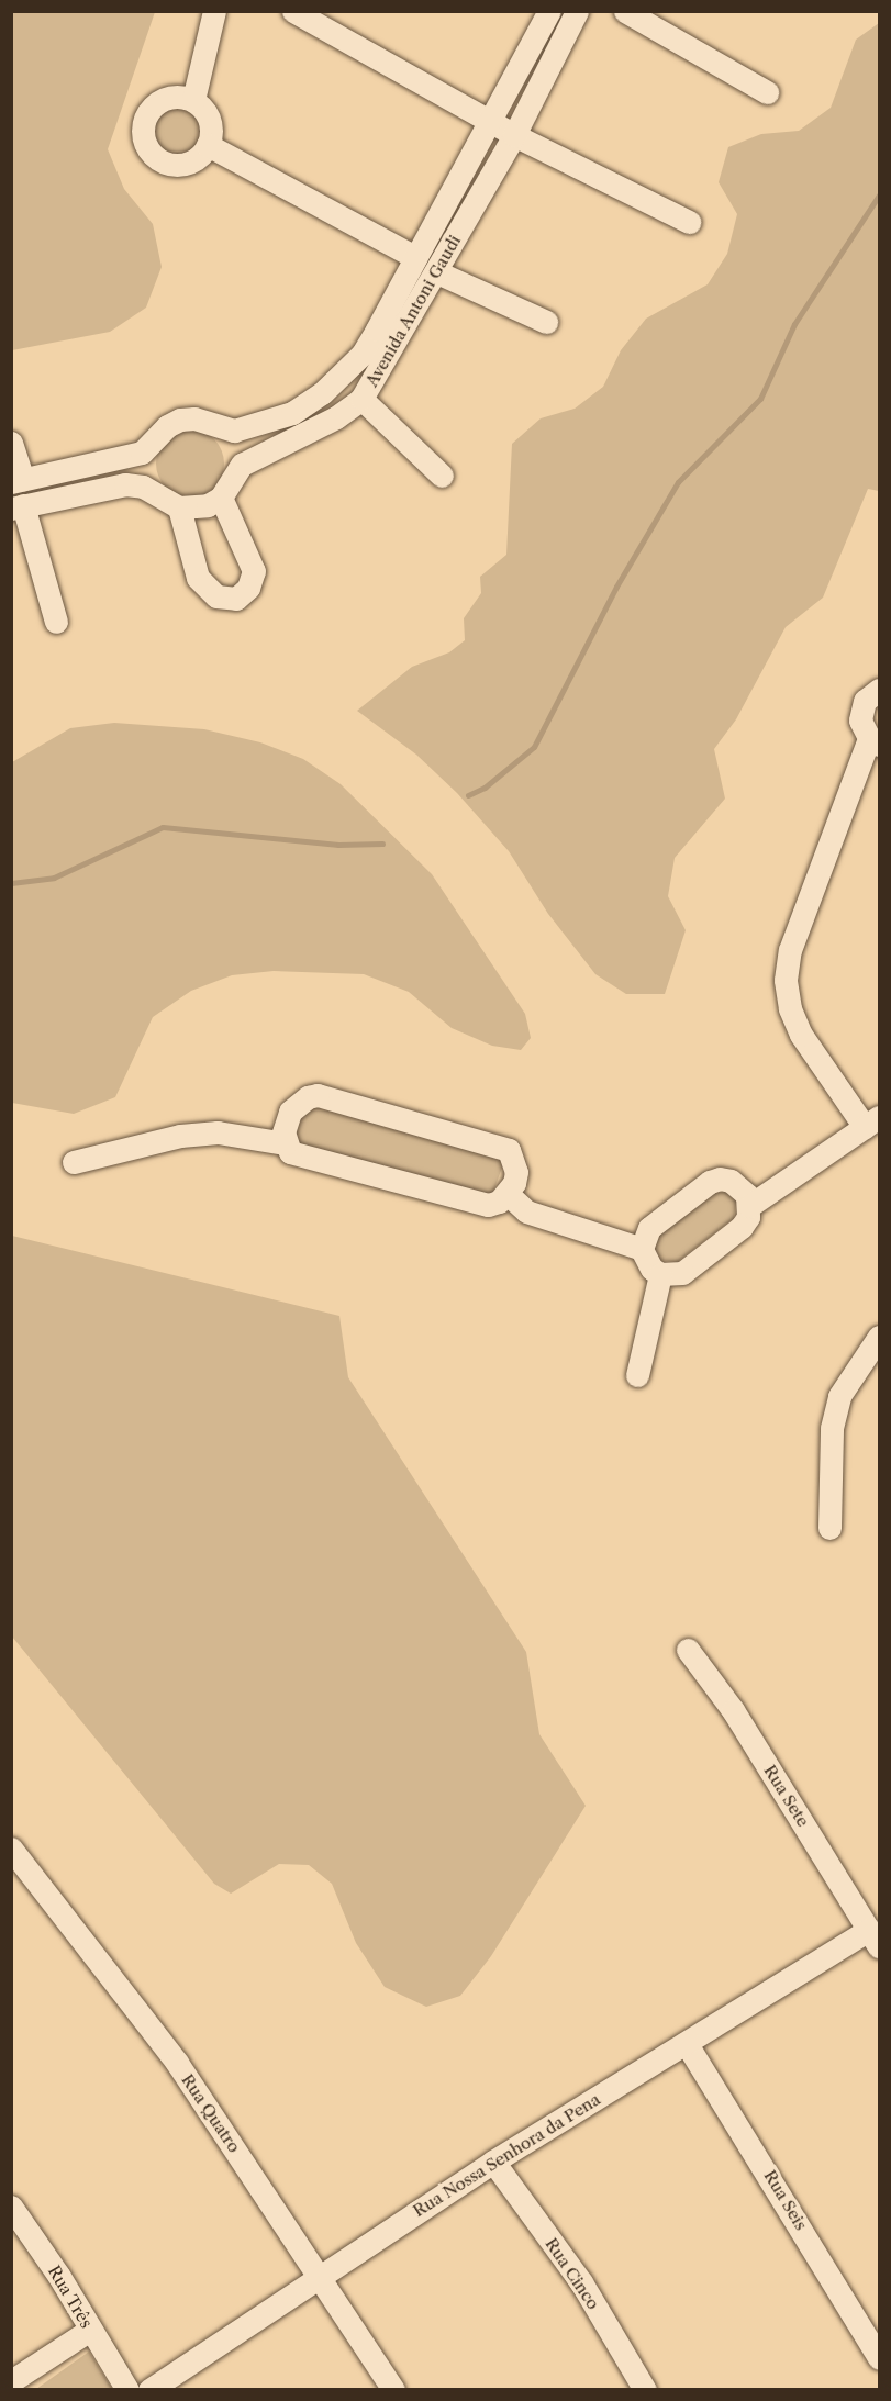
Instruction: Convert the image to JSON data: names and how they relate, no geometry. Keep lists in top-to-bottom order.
{
  "streets": {
    "street": [
      "Avenida Antoni Gaudi",
      "Rua Sete",
      "Rua Quatro",
      "Rua Nossa Senhora da Pena",
      "Rua Seis",
      "Rua Cinco",
      "Rua Três"
    ]
  },
  "crossings": [
    ["Rua Sete", "Rua Nossa Senhora da Pena"],
    ["Rua Quatro", "Rua Nossa Senhora da Pena"],
    ["Rua Nossa Senhora da Pena", "Rua Seis"],
    ["Rua Nossa Senhora da Pena", "Rua Cinco"]
  ]
}
